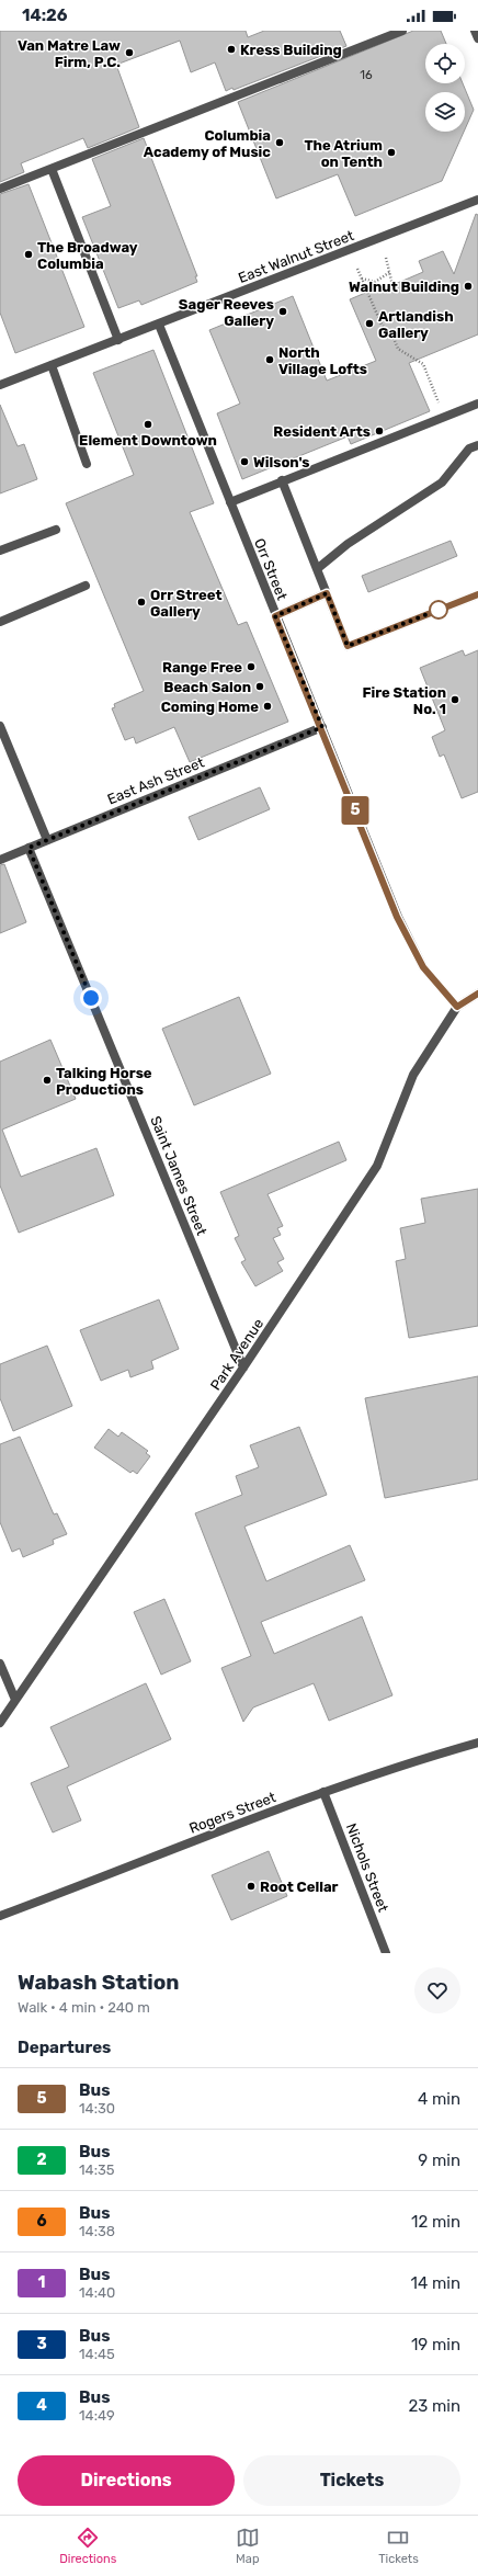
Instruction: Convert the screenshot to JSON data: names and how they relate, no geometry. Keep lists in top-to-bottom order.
{
  "streets": {
    "street": [
      "East Walnut Street",
      "Orr Street",
      "East Ash Street",
      "Saint James Street",
      "Park Avenue",
      "Rogers Street",
      "Nichols Street"
    ]
  },
  "crossings": [
    ["East Walnut Street", "Orr Street"],
    ["Orr Street", "East Ash Street"],
    ["Orr Street", "Park Avenue"],
    ["East Ash Street", "Saint James Street"],
    ["Saint James Street", "Park Avenue"],
    ["Rogers Street", "Nichols Street"]
  ],
  "places": [
    "Kress Building",
    "Van Matre Law Firm, P.C.",
    "Columbia Academy of Music",
    "The Atrium on Tenth",
    "The Broadway Columbia",
    "Walnut Building",
    "Sager Reeves Gallery",
    "Artlandish Gallery",
    "North Village Lofts",
    "Element Downtown",
    "Resident Arts",
    "Wilson's",
    "Orr Street Gallery",
    "Range Free",
    "Beach Salon",
    "Fire Station No. 1",
    "Coming Home",
    "Talking Horse Productions",
    "Root Cellar"
  ],
  "lines": ["bus line 5"],
  "house_numbers": ["16"],
  "page": {
    "status": "14:26",
    "on_map": "5",
    "heading": [
      ["Wabash Station", "Walk · 4 min · 240 m"],
      "Departures"
    ],
    "list": [
      {
        "mark": "5",
        "name": "Bus",
        "note": "14:30",
        "value": "4 min"
      },
      {
        "mark": "2",
        "name": "Bus",
        "note": "14:35",
        "value": "9 min"
      },
      {
        "mark": "6",
        "name": "Bus",
        "note": "14:38",
        "value": "12 min"
      },
      {
        "mark": "1",
        "name": "Bus",
        "note": "14:40",
        "value": "14 min"
      },
      {
        "mark": "3",
        "name": "Bus",
        "note": "14:45",
        "value": "19 min"
      },
      {
        "mark": "4",
        "name": "Bus",
        "note": "14:49",
        "value": "23 min"
      }
    ],
    "buttons": ["Directions", "Tickets"],
    "tabs": ["Directions", "Map", "Tickets"]
  }
}
